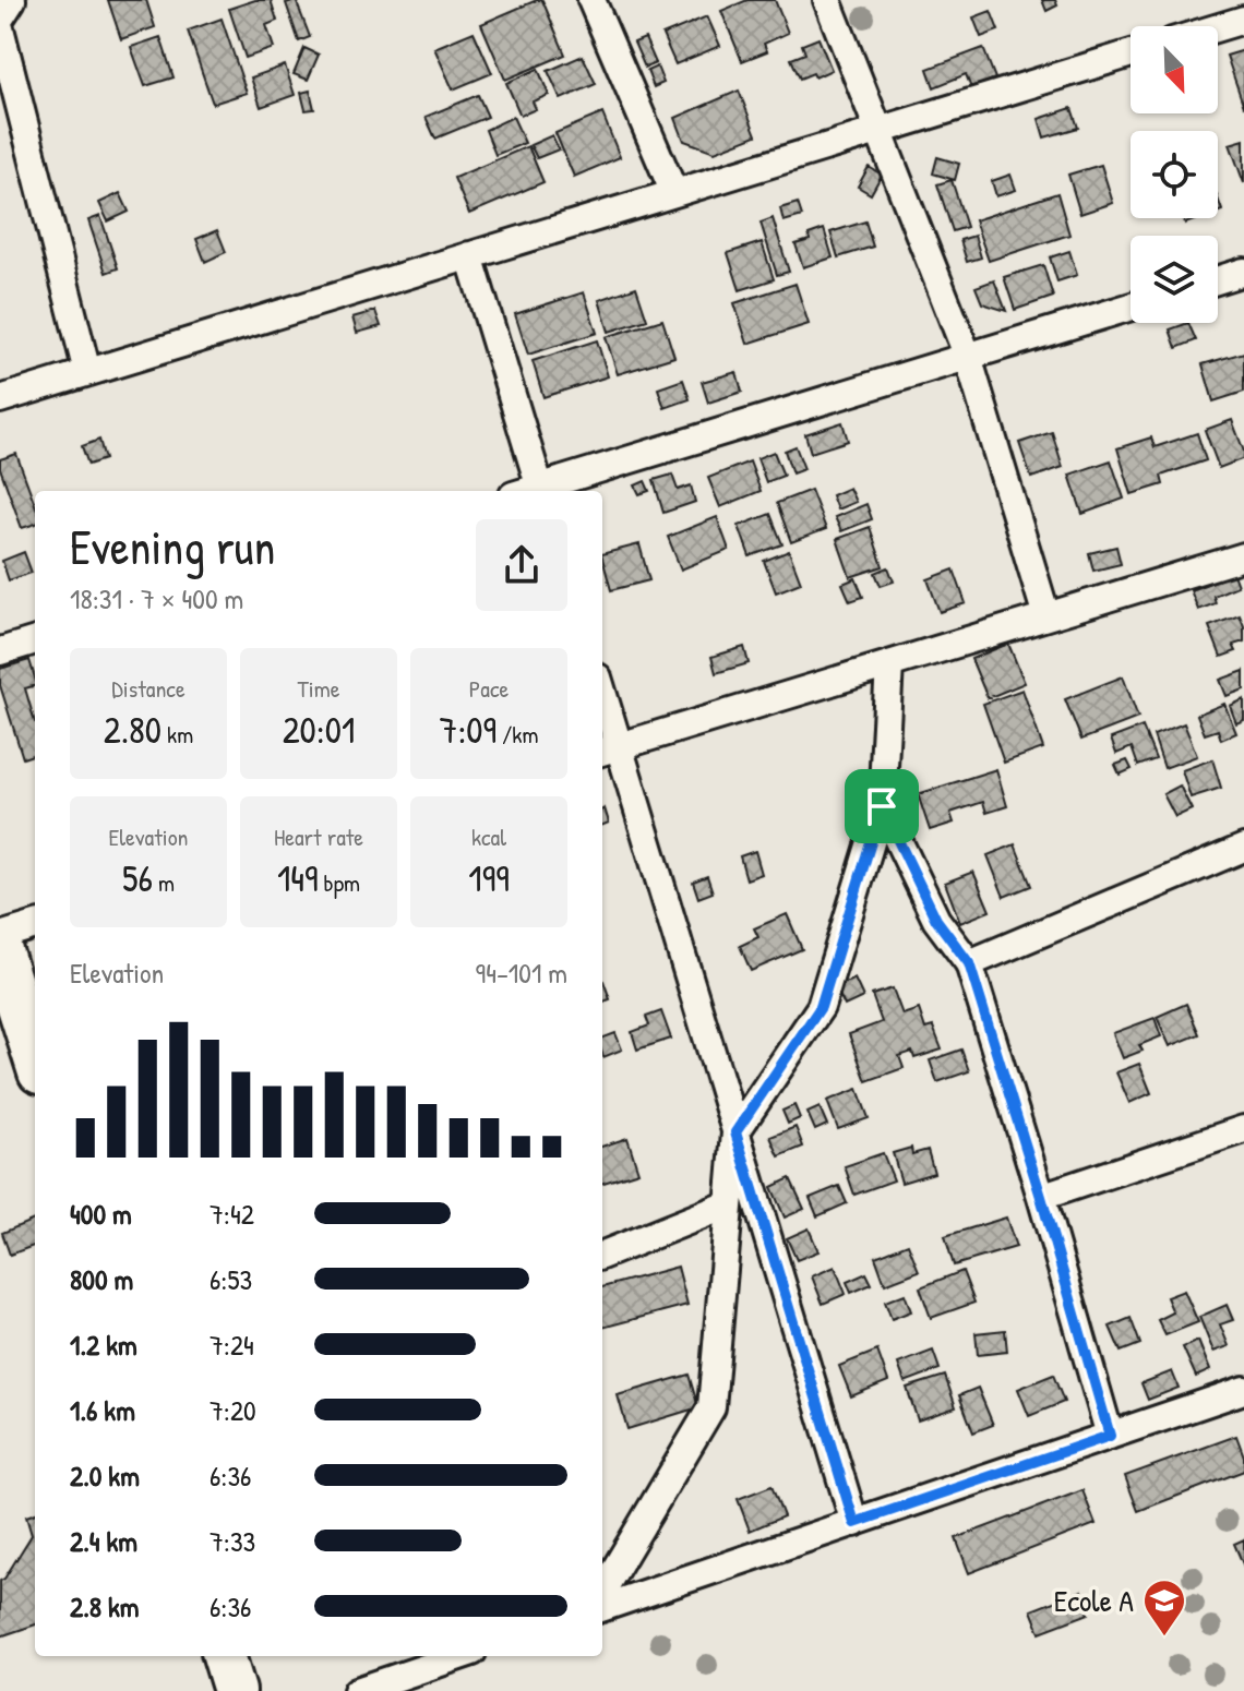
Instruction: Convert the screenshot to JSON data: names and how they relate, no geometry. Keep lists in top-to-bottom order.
{
  "places": {
    "school or university": ["Ecole A"]
  },
  "north": "bottom right",
  "page": {
    "heading": ["Evening run", "18:31 · 7 × 400 m"],
    "stats": [
      ["Distance", "2.80 km"],
      ["Time", "20:01"],
      ["Pace", "7:09 /km"],
      ["Elevation", "56 m"],
      ["Heart rate", "149 bpm"],
      ["kcal", "199"]
    ],
    "chart": ["Elevation", "94–101 m"],
    "list": [
      {
        "name": "400 m",
        "note": "7:42"
      },
      {
        "name": "800 m",
        "note": "6:53"
      },
      {
        "name": "1.2 km",
        "note": "7:24"
      },
      {
        "name": "1.6 km",
        "note": "7:20"
      },
      {
        "name": "2.0 km",
        "note": "6:36"
      },
      {
        "name": "2.4 km",
        "note": "7:33"
      },
      {
        "name": "2.8 km",
        "note": "6:36"
      }
    ]
  }
}
